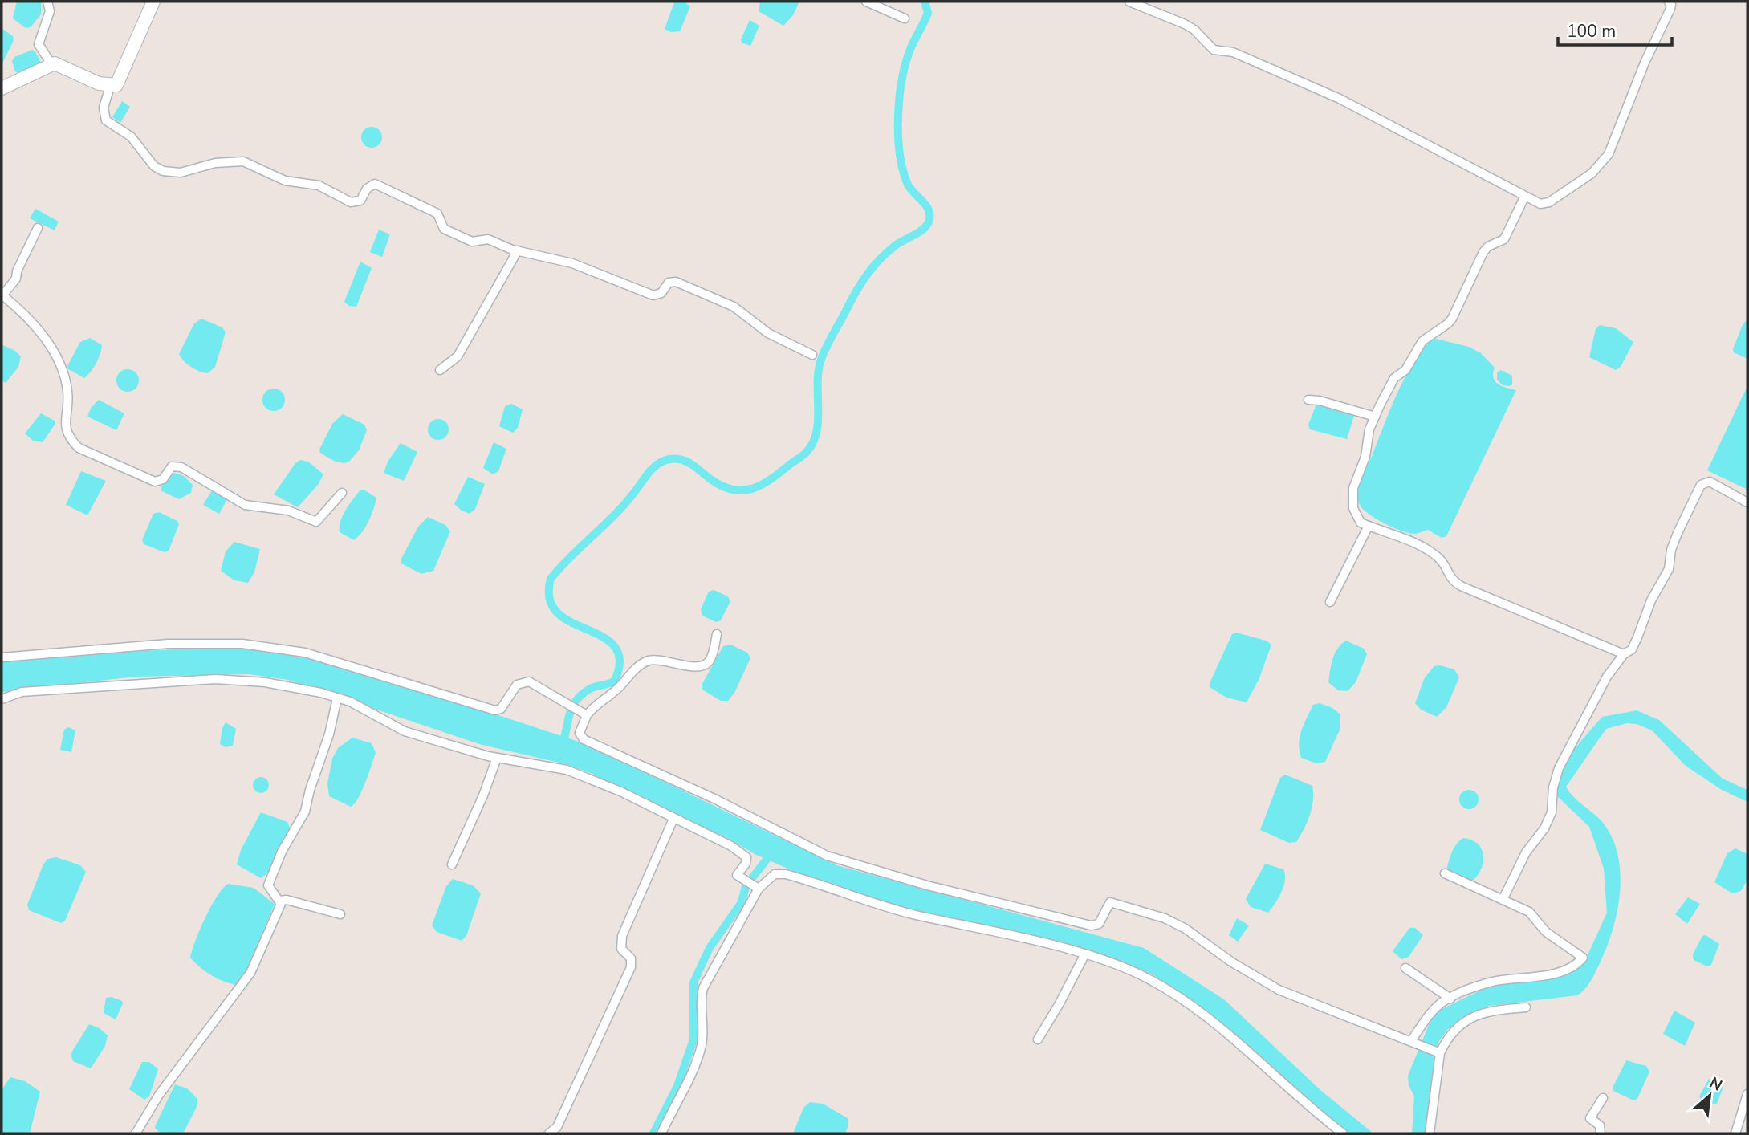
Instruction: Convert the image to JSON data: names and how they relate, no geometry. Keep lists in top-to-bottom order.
{
  "scale_bar": "100 m",
  "north": "top right"
}
